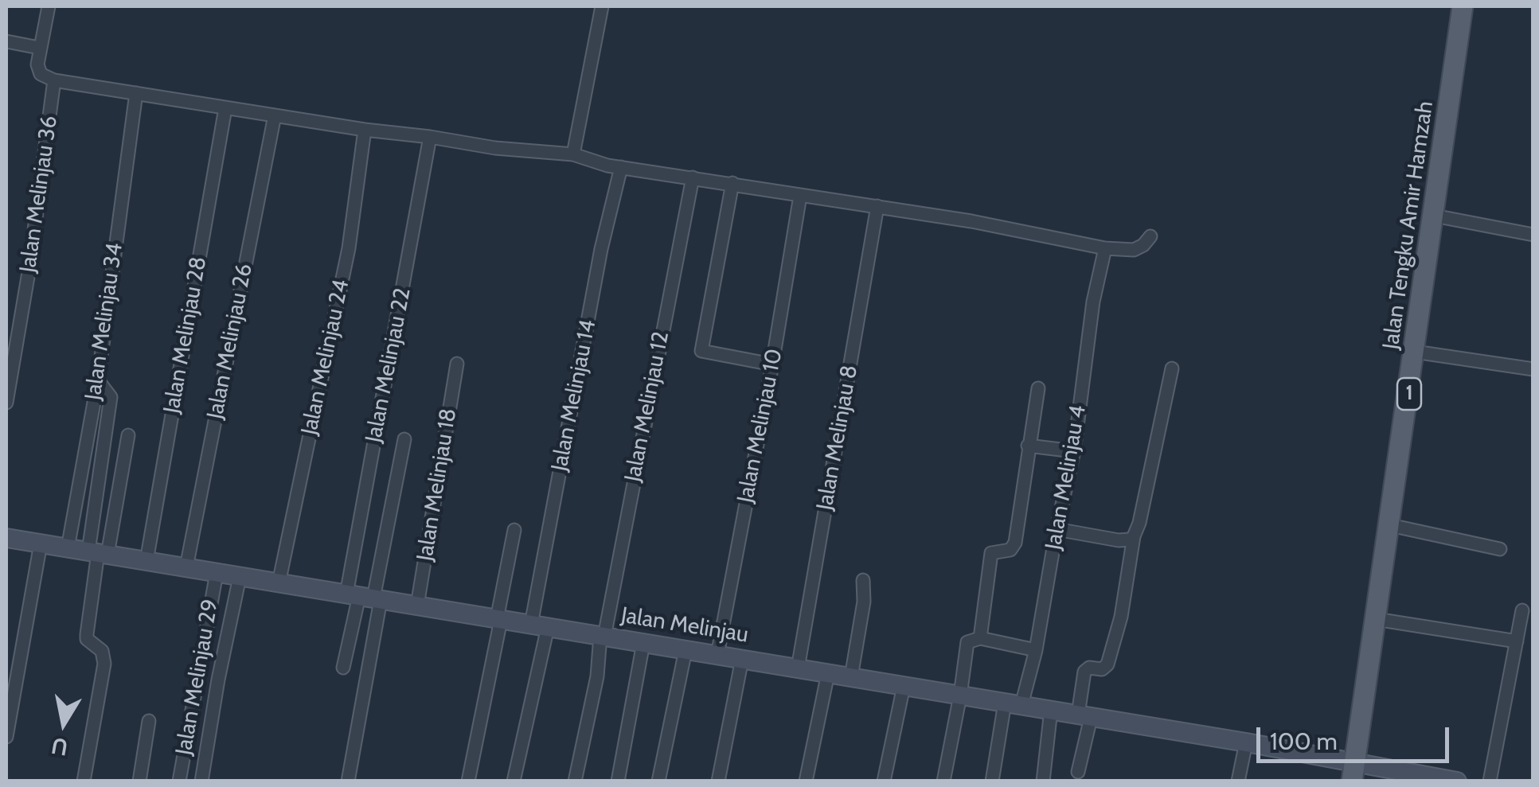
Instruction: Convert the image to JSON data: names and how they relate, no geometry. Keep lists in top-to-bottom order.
{
  "streets": {
    "main road": ["Jalan Tengku Amir Hamzah", "1"],
    "street": [
      "Jalan Melinjau 36",
      "Jalan Melinjau 34",
      "Jalan Melinjau 28",
      "Jalan Melinjau 26",
      "Jalan Melinjau 24",
      "Jalan Melinjau 22",
      "Jalan Melinjau 14",
      "Jalan Melinjau 12",
      "Jalan Melinjau 10",
      "Jalan Melinjau 8",
      "Jalan Melinjau 4",
      "Jalan Melinjau 18",
      "Jalan Melinjau",
      "Jalan Melinjau 29"
    ]
  },
  "crossings": [
    ["Jalan Tengku Amir Hamzah", "Jalan Melinjau"],
    ["Jalan Melinjau 34", "Jalan Melinjau"],
    ["Jalan Melinjau 28", "Jalan Melinjau"],
    ["Jalan Melinjau 26", "Jalan Melinjau"],
    ["Jalan Melinjau 24", "Jalan Melinjau"],
    ["Jalan Melinjau 22", "Jalan Melinjau"],
    ["Jalan Melinjau 14", "Jalan Melinjau"],
    ["Jalan Melinjau 12", "Jalan Melinjau"],
    ["Jalan Melinjau 10", "Jalan Melinjau"],
    ["Jalan Melinjau 8", "Jalan Melinjau"],
    ["Jalan Melinjau 4", "Jalan Melinjau"],
    ["Jalan Melinjau 18", "Jalan Melinjau"],
    ["Jalan Melinjau", "Jalan Melinjau 29"]
  ],
  "scale_bar": "100 m",
  "north": "bottom"
}
